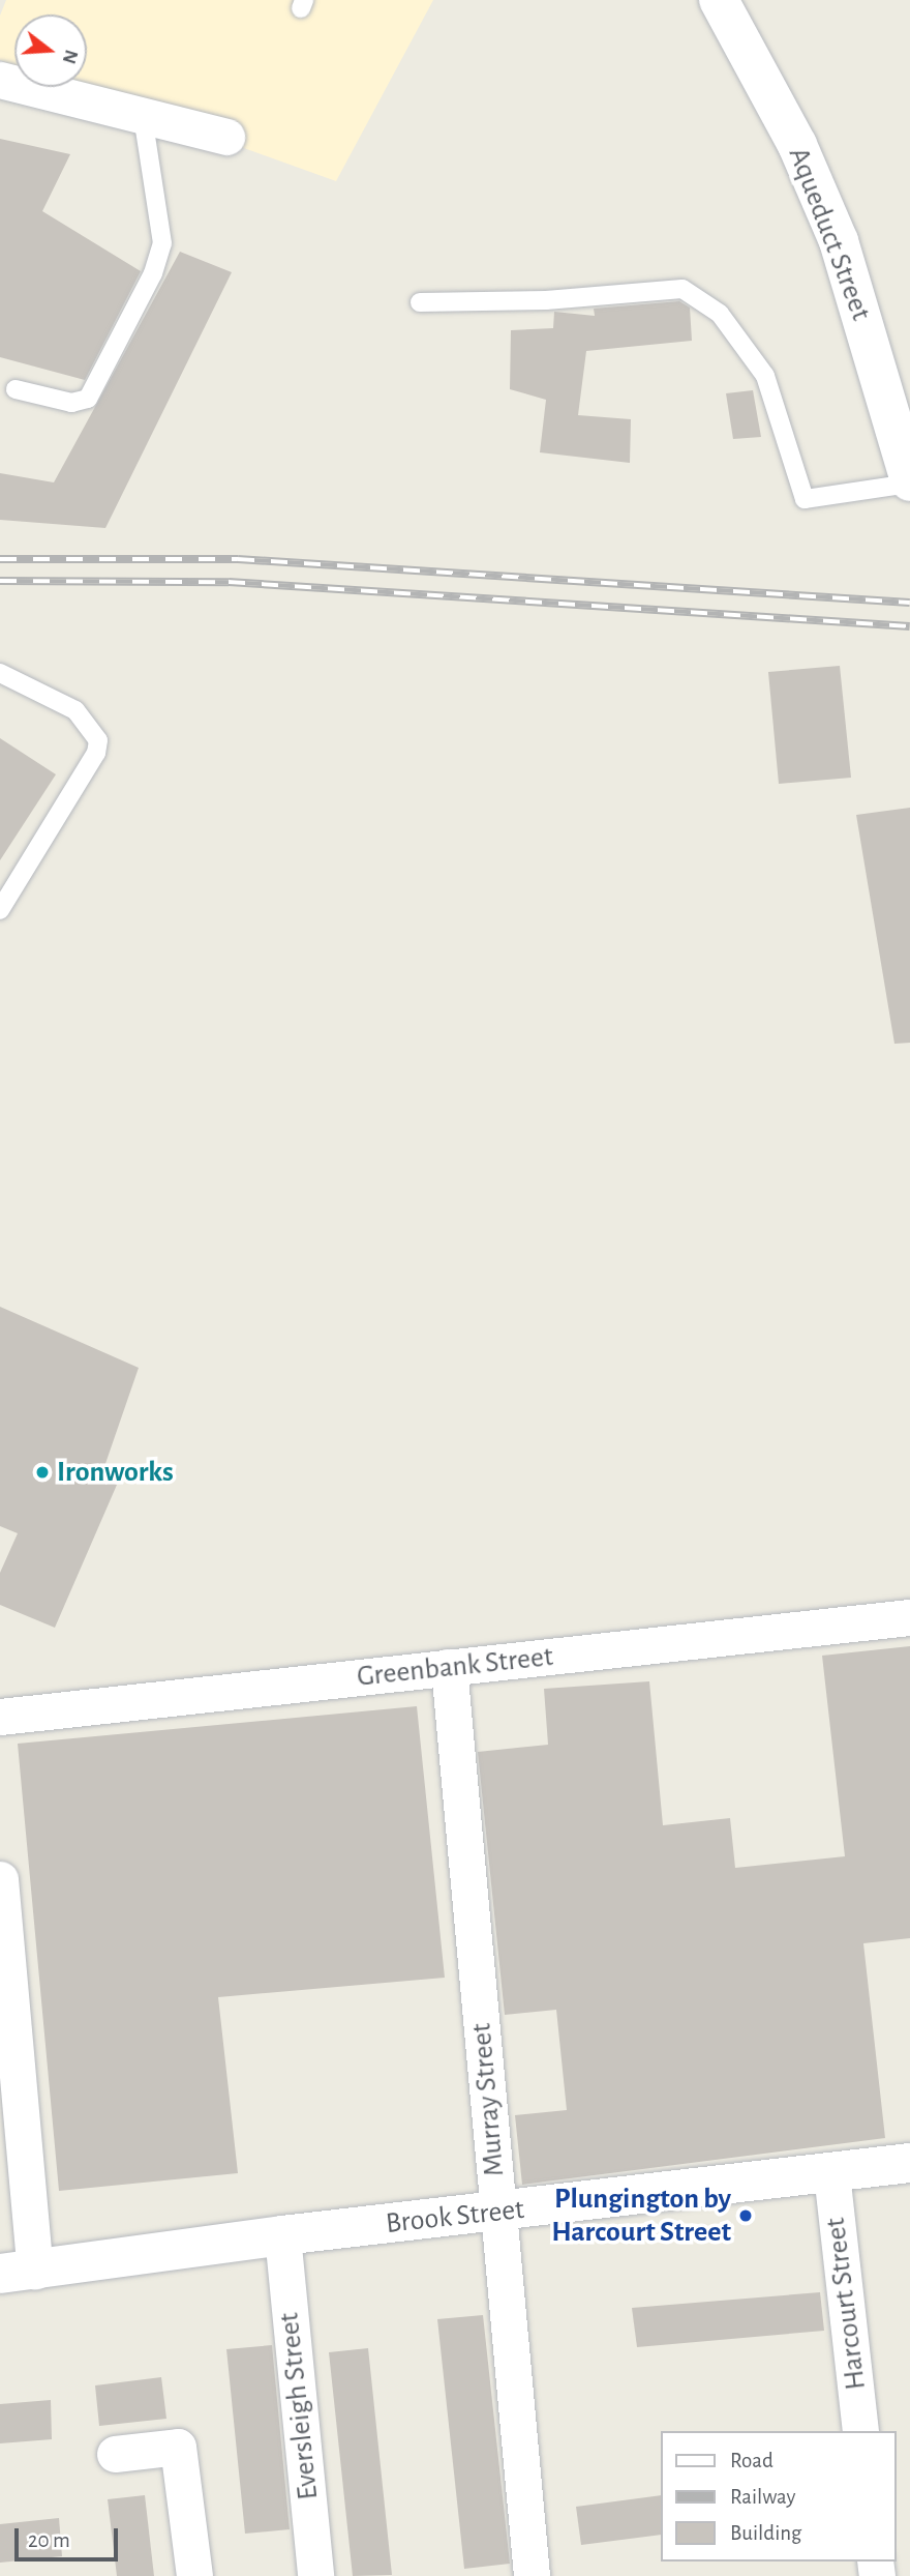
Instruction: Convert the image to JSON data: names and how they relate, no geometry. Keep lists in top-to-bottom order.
{
  "streets": {
    "street": [
      "Aqueduct Street",
      "Greenbank Street",
      "Murray Street",
      "Brook Street",
      "Harcourt Street",
      "Eversleigh Street"
    ]
  },
  "crossings": [
    ["Greenbank Street", "Murray Street"],
    ["Murray Street", "Brook Street"],
    ["Brook Street", "Harcourt Street"],
    ["Brook Street", "Eversleigh Street"]
  ],
  "places": ["Ironworks", "Plungington by Harcourt Street"],
  "legend": ["Road", "Railway", "Building"],
  "scale_bar": "20 m",
  "north": "right"
}
